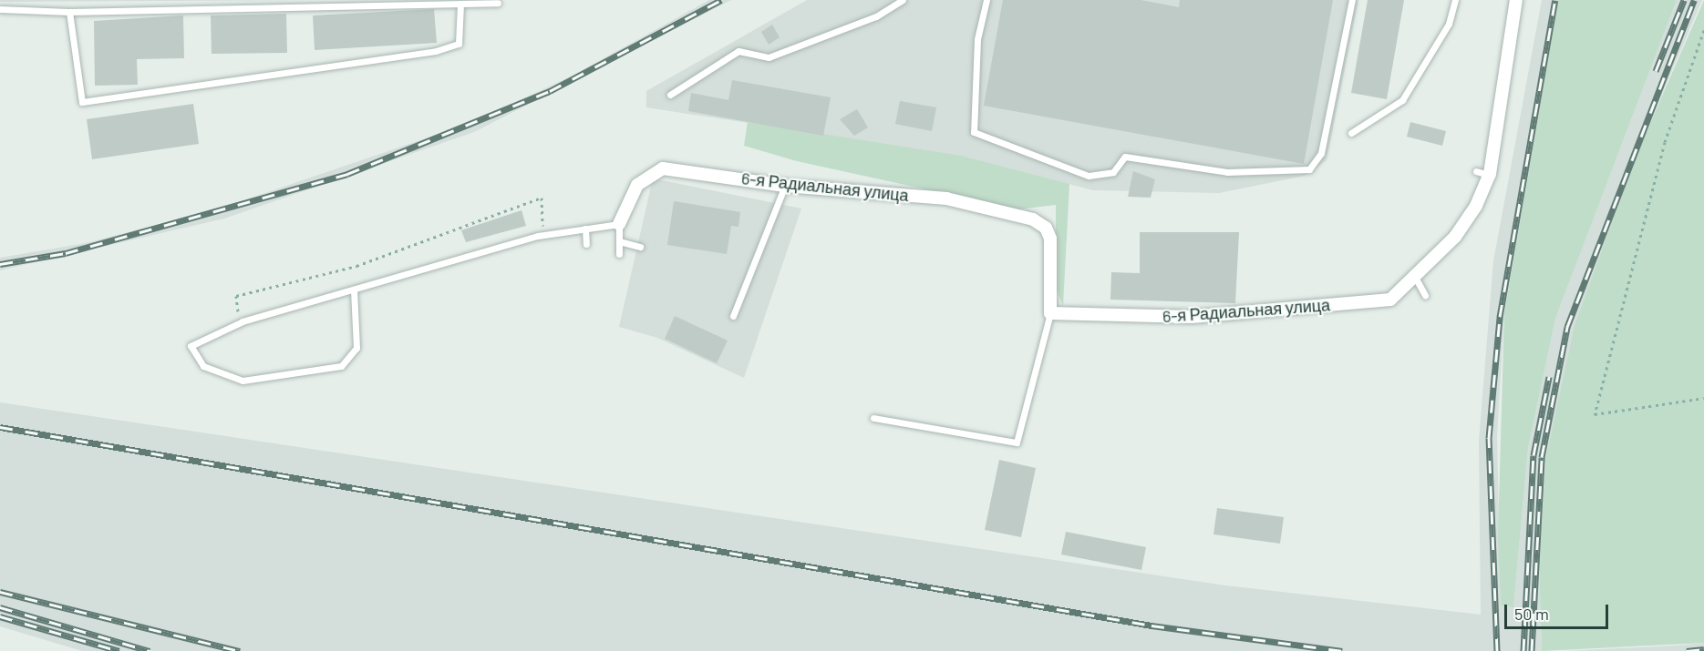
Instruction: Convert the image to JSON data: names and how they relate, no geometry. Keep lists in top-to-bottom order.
{
  "streets": {
    "street": ["6-я Радиальная улица"]
  },
  "scale_bar": "50 m"
}
